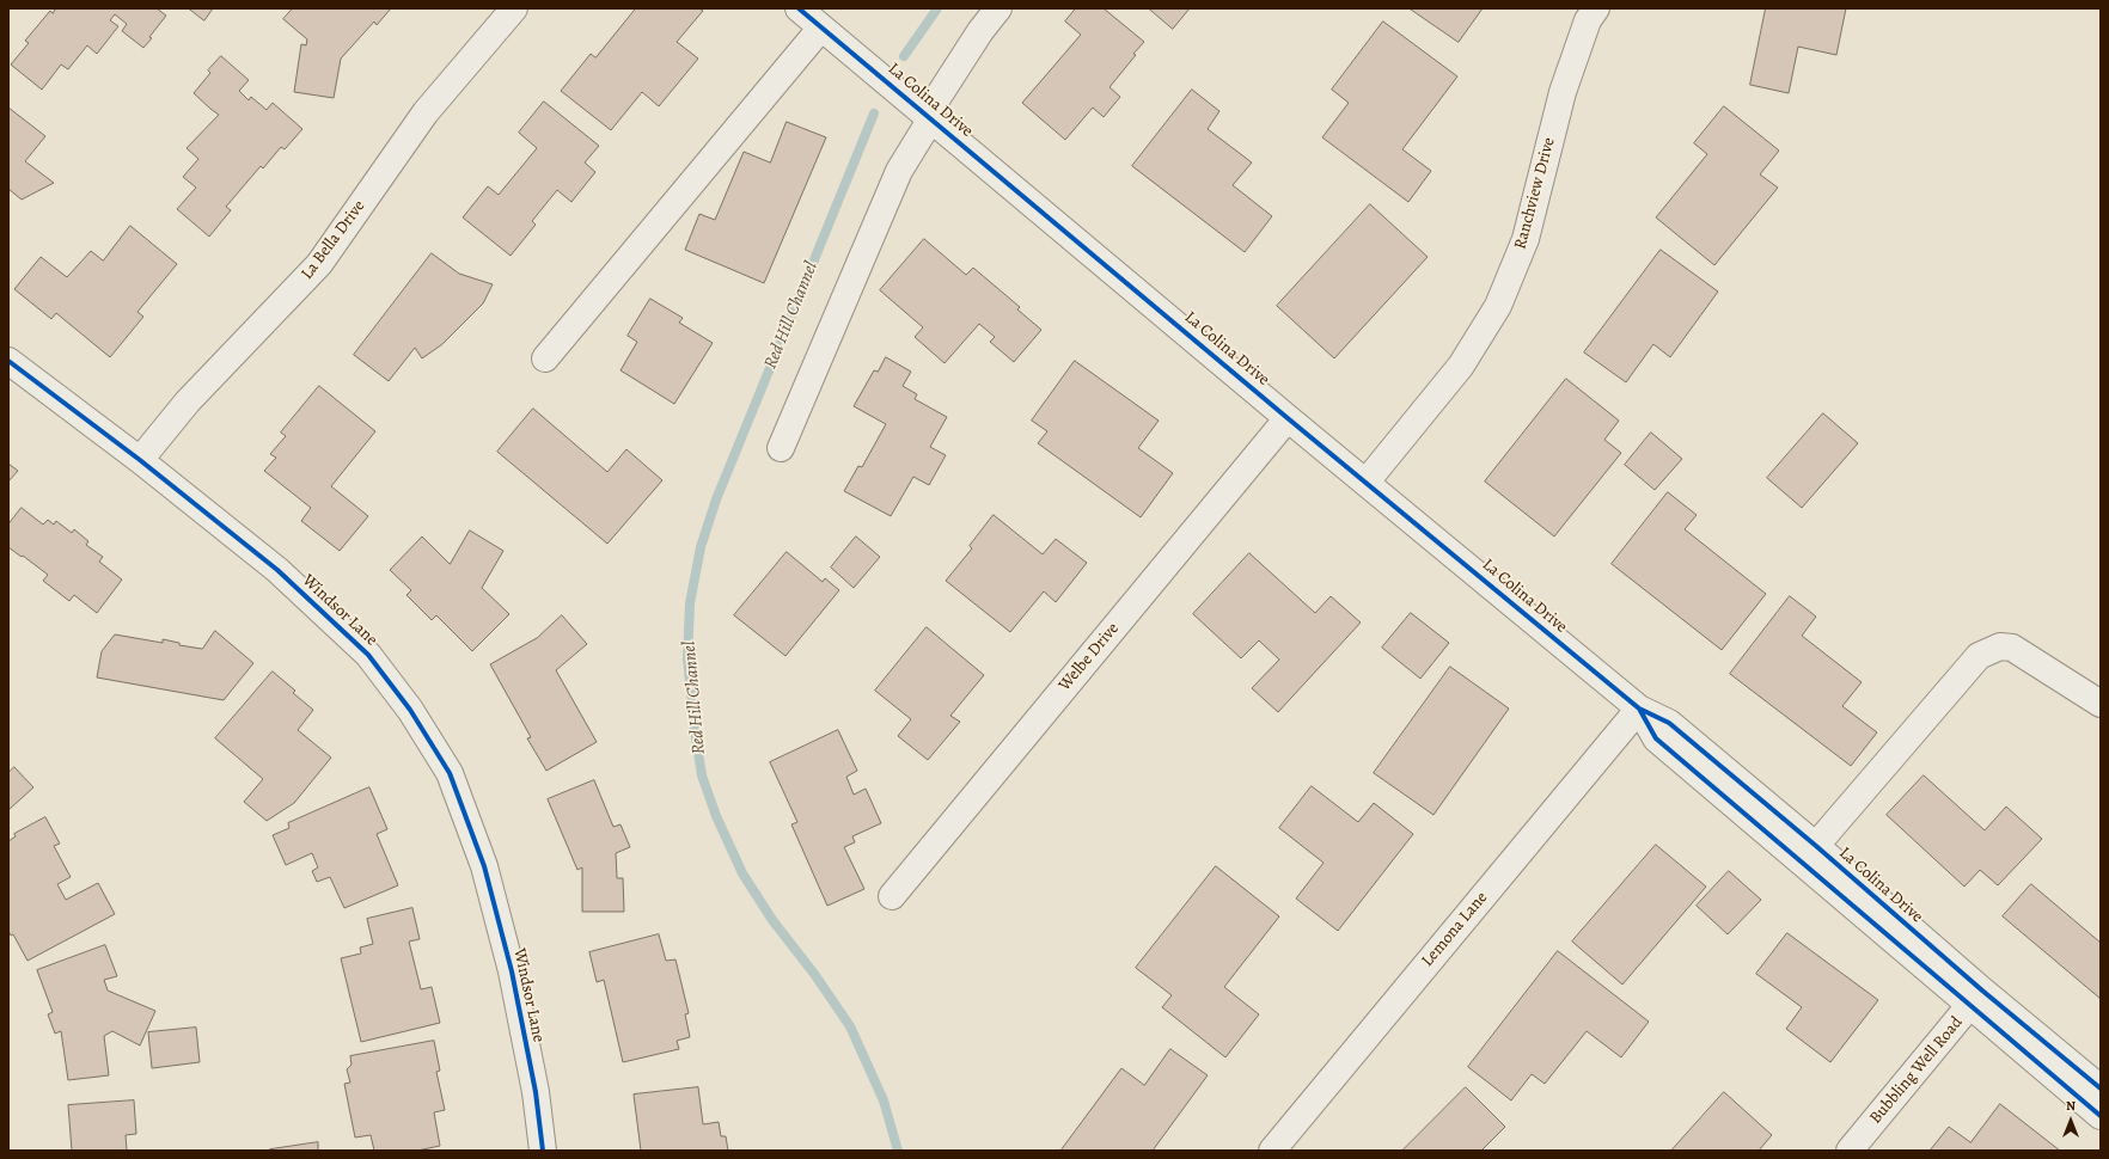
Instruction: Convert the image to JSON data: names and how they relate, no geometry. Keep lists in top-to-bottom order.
{
  "streets": {
    "street": [
      "La Colina Drive",
      "Ranchview Drive",
      "La Bella Drive",
      "Windsor Lane",
      "Welbe Drive",
      "Lemona Lane",
      "Bubbling Well Road"
    ]
  },
  "crossings": [
    ["La Colina Drive", "Ranchview Drive"],
    ["La Colina Drive", "Welbe Drive"],
    ["La Colina Drive", "Lemona Lane"],
    ["La Colina Drive", "Bubbling Well Road"],
    ["La Bella Drive", "Windsor Lane"]
  ],
  "water": ["Red Hill Channel"],
  "north": "top"
}
